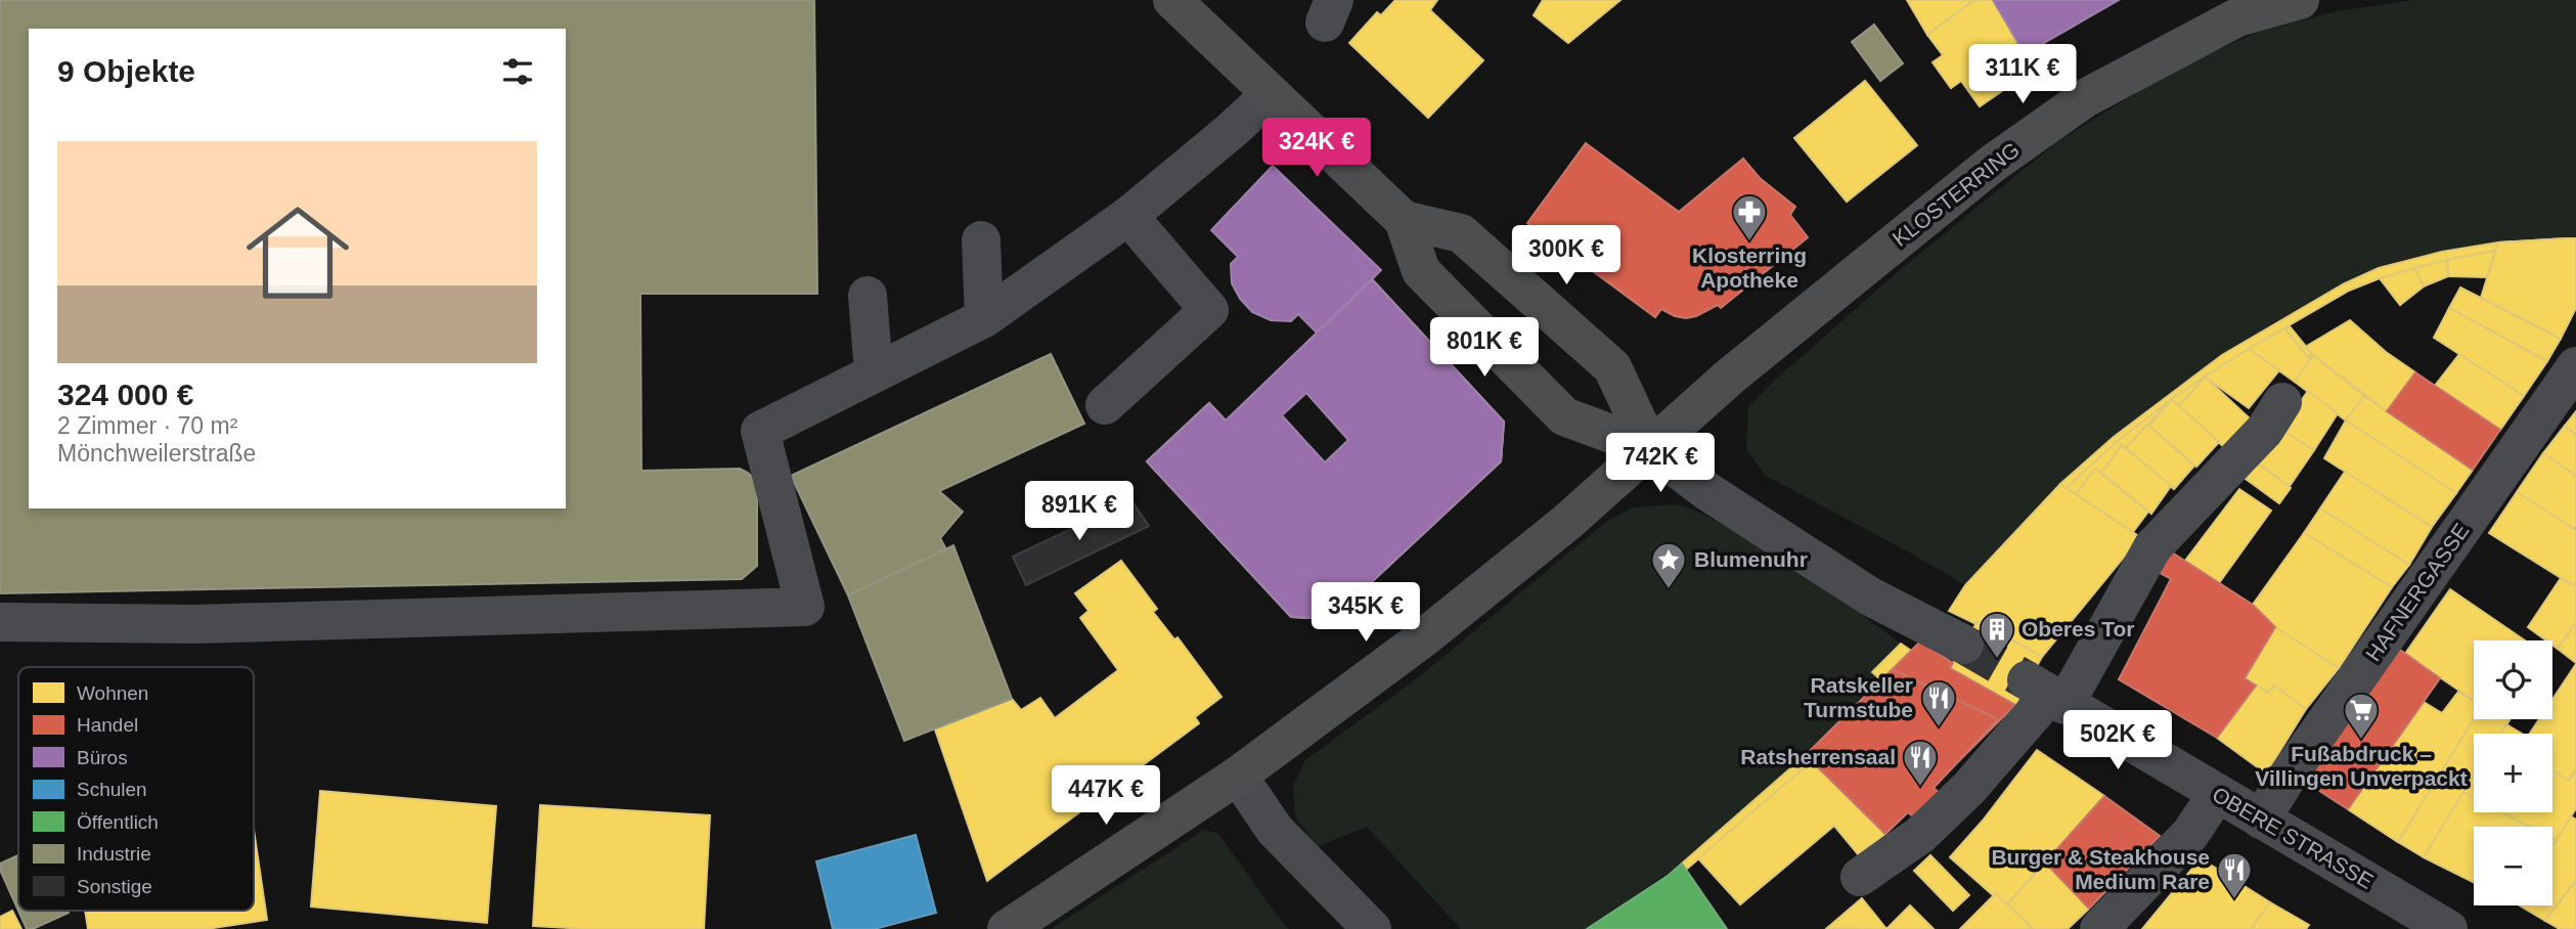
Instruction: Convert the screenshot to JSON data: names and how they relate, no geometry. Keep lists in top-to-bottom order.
{
  "streets": {
    "main road": ["KLOSTERRING"],
    "street": ["HAFNERGASSE", "OBERE STRASSE"]
  },
  "crossings": [
    ["HAFNERGASSE", "OBERE STRASSE"]
  ],
  "places": {
    "pharmacy": ["Klosterring Apotheke"],
    "place": ["Blumenuhr"],
    "building": ["Oberes Tor"],
    "restaurant": ["Ratskeller Turmstube", "Ratsherrensaal", "Burger & Steakhouse Medium Rare"],
    "supermarket": ["Fußabdruck – Villingen Unverpackt"]
  },
  "legend": [
    "Wohnen",
    "Handel",
    "Büros",
    "Schulen",
    "Öffentlich",
    "Industrie",
    "Sonstige"
  ],
  "page": {
    "heading": "9 Objekte",
    "price": [
      "311K €",
      "324K €",
      "300K €",
      "801K €",
      "742K €",
      "891K €",
      "345K €",
      "502K €",
      "447K €"
    ],
    "list": [
      {
        "name": "324 000 €",
        "note": "2 Zimmer · 70 m² · Mönchweilerstraße"
      }
    ],
    "map_buttons": ["+", "−"]
  }
}
